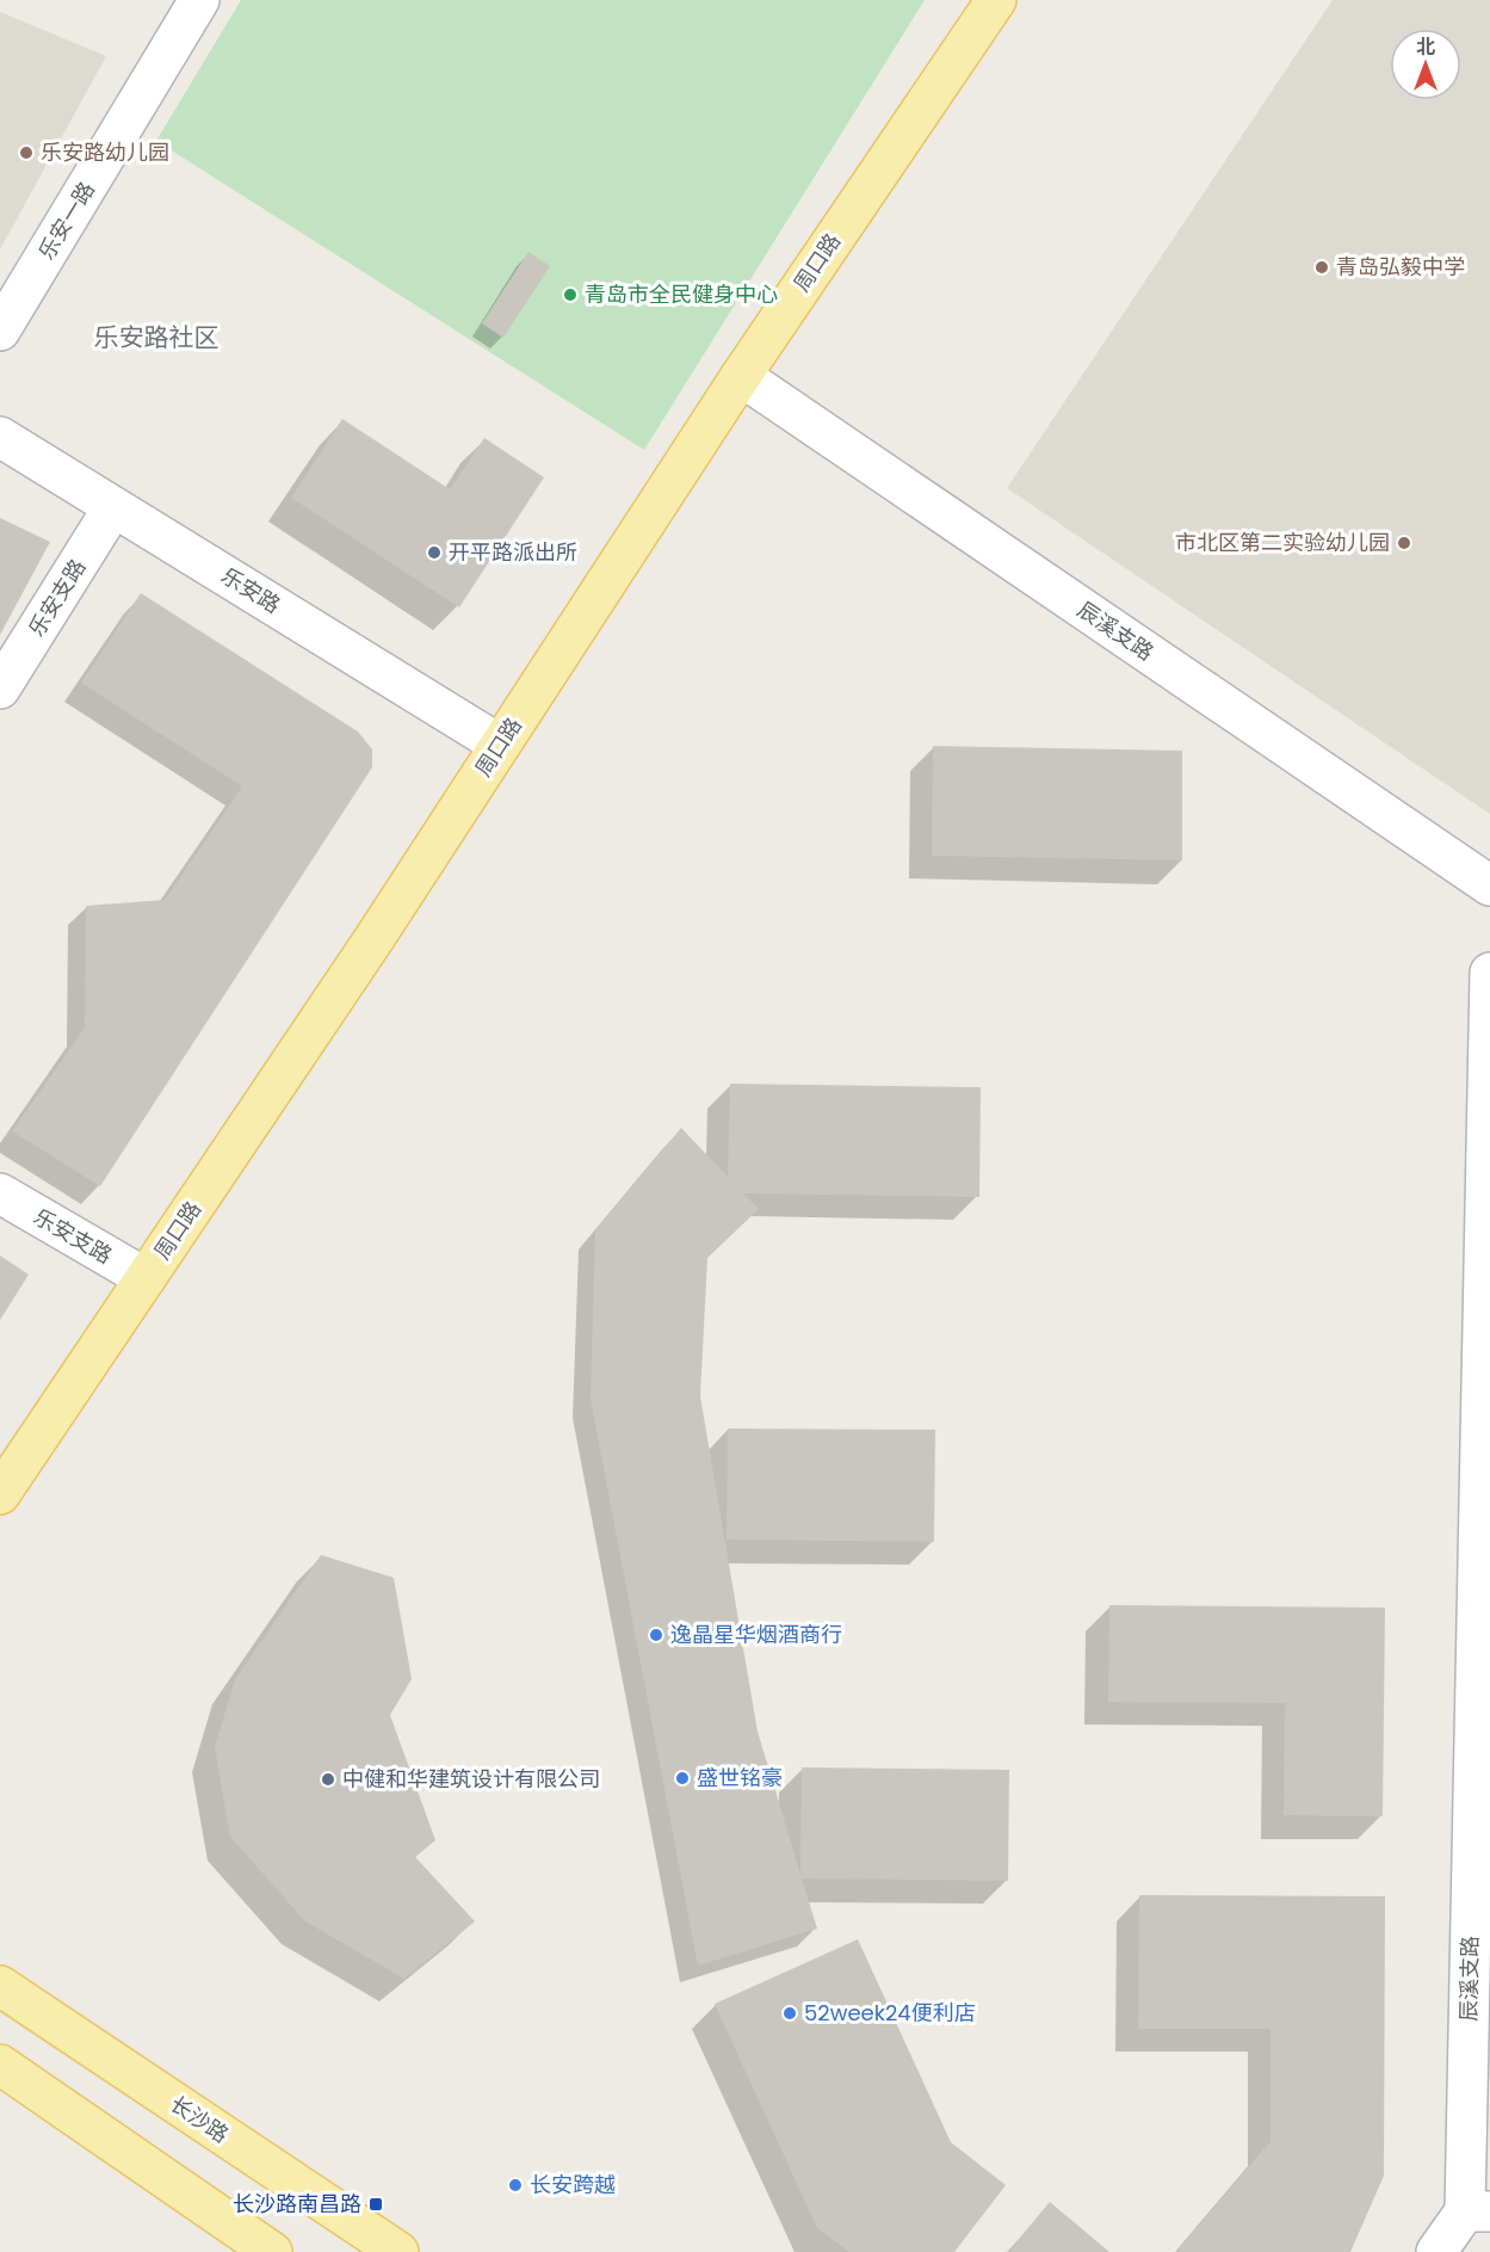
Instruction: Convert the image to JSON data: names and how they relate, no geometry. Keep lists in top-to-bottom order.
{
  "streets": {
    "main road": ["周口路", "长沙路"],
    "street": [
      "乐安一路",
      "乐安路",
      "乐安支路",
      "辰溪支路"
    ]
  },
  "crossings": [
    ["周口路", "乐安路"],
    ["周口路", "乐安支路"],
    ["周口路", "辰溪支路"],
    ["乐安路", "乐安支路"]
  ],
  "districts": ["乐安路社区"],
  "places": {
    "other": [
      "乐安路幼儿园",
      "青岛弘毅中学",
      "青岛市全民健身中心",
      "市北区第二实验幼儿园",
      "开平路派出所",
      "逸晶星华烟酒商行",
      "盛世铭豪",
      "中健和华建筑设计有限公司",
      "52week24便利店",
      "长安跨越"
    ],
    "transit": ["长沙路南昌路"]
  },
  "north": "top"
}
